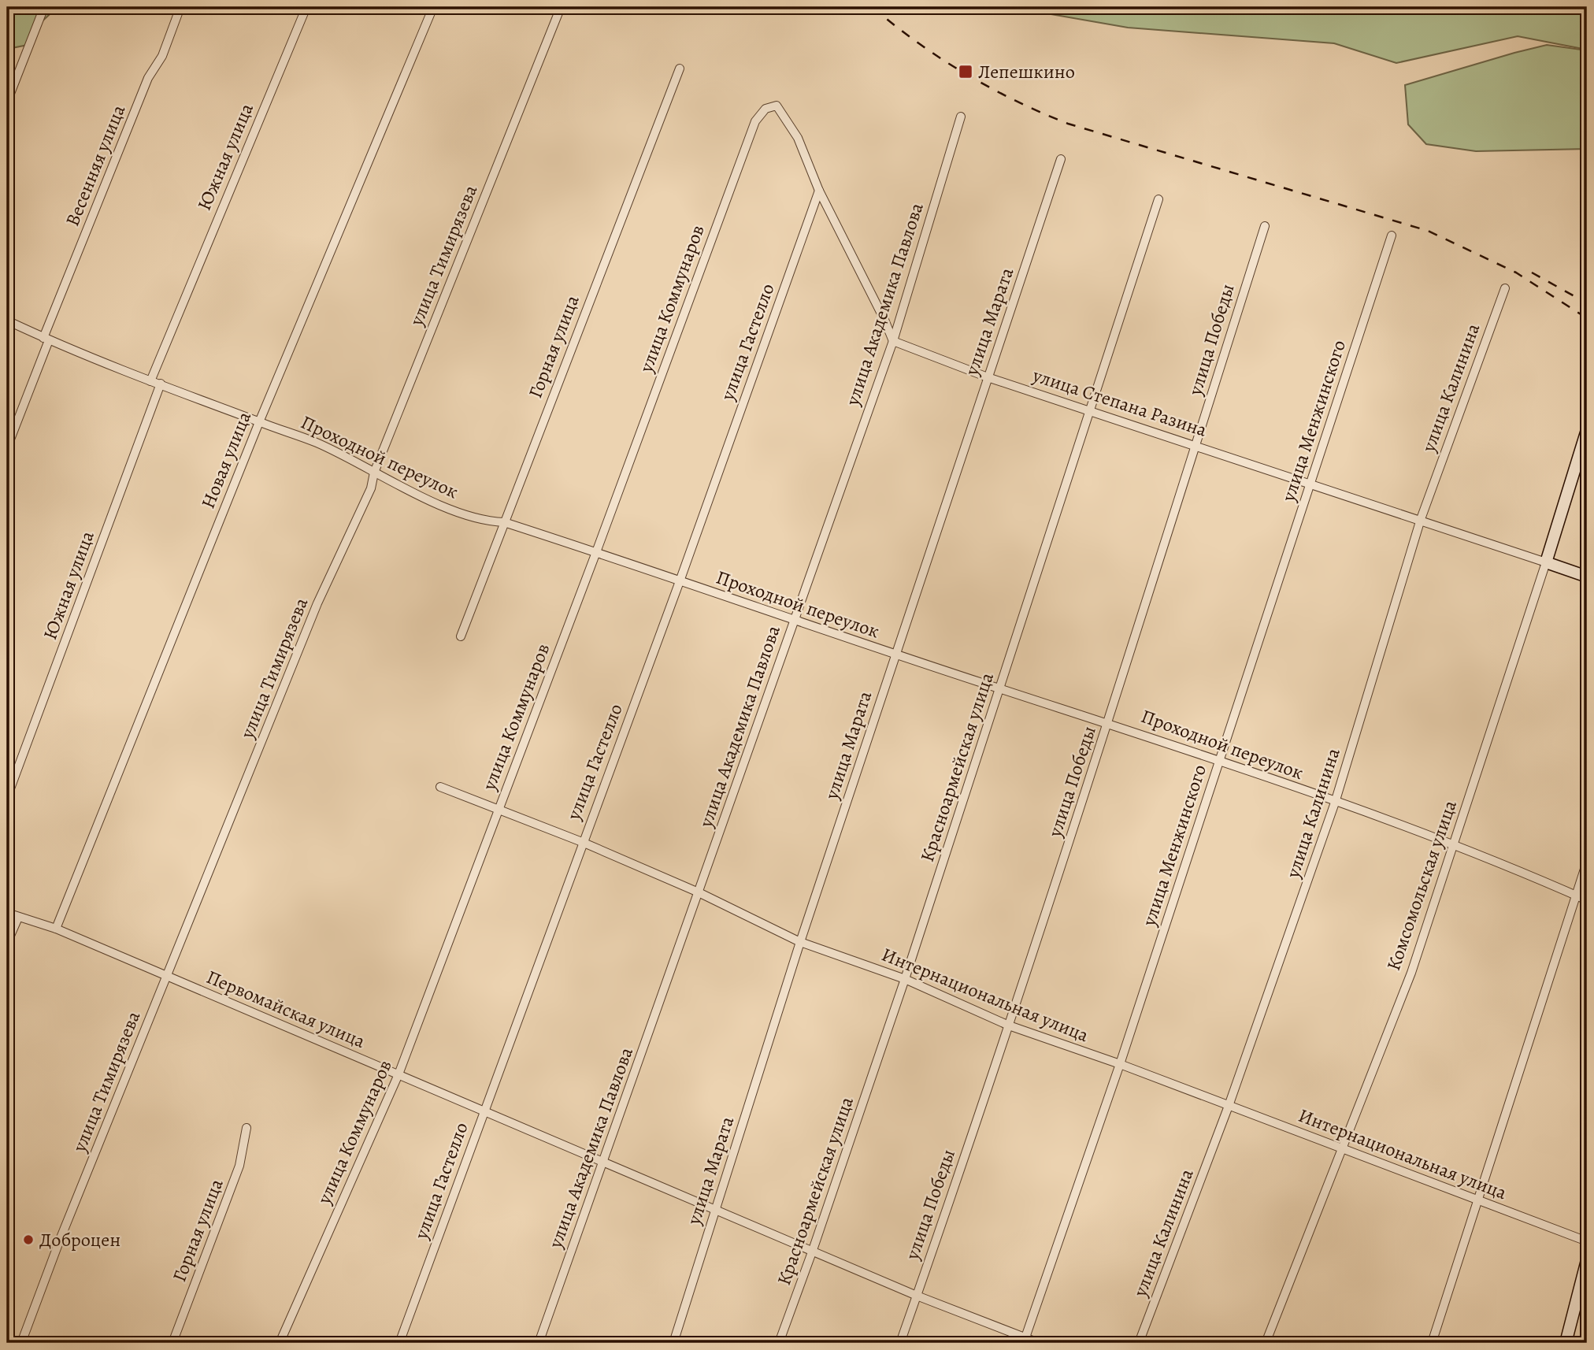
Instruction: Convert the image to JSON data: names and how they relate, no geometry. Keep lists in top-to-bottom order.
{
  "streets": {
    "main road": ["улица Степана Разина", "Комсомольская улица"],
    "street": [
      "Южная улица",
      "Весенняя улица",
      "улица Тимирязева",
      "улица Коммунаров",
      "улица Академика Павлова",
      "улица Марата",
      "улица Победы",
      "улица Гастелло",
      "Горная улица",
      "улица Калинина",
      "улица Менжинского",
      "Проходной переулок",
      "Новая улица",
      "Красноармейская улица",
      "Интернациональная улица",
      "Первомайская улица"
    ]
  },
  "crossings": [
    ["Южная улица", "Проходной переулок"],
    ["Весенняя улица", "Проходной переулок"],
    ["улица Тимирязева", "Проходной переулок"],
    ["улица Тимирязева", "Первомайская улица"],
    ["улица Коммунаров", "улица Гастелло"],
    ["улица Коммунаров", "Проходной переулок"],
    ["улица Коммунаров", "Интернациональная улица"],
    ["улица Коммунаров", "Первомайская улица"],
    ["улица Академика Павлова", "улица Степана Разина"],
    ["улица Академика Павлова", "Проходной переулок"],
    ["улица Академика Павлова", "Интернациональная улица"],
    ["улица Академика Павлова", "Первомайская улица"],
    ["улица Марата", "улица Степана Разина"],
    ["улица Марата", "Проходной переулок"],
    ["улица Марата", "Интернациональная улица"],
    ["улица Марата", "Первомайская улица"],
    ["улица Победы", "улица Степана Разина"],
    ["улица Победы", "Проходной переулок"],
    ["улица Победы", "Интернациональная улица"],
    ["улица Победы", "Первомайская улица"],
    ["улица Гастелло", "Проходной переулок"],
    ["улица Гастелло", "Интернациональная улица"],
    ["улица Гастелло", "Первомайская улица"],
    ["Горная улица", "Проходной переулок"],
    ["улица Калинина", "улица Степана Разина"],
    ["улица Калинина", "Проходной переулок"],
    ["улица Калинина", "Интернациональная улица"],
    ["улица Степана Разина", "улица Менжинского"],
    ["улица Степана Разина", "Красноармейская улица"],
    ["улица Степана Разина", "Комсомольская улица"],
    ["улица Менжинского", "Проходной переулок"],
    ["улица Менжинского", "Интернациональная улица"],
    ["улица Менжинского", "Первомайская улица"],
    ["Проходной переулок", "Новая улица"],
    ["Проходной переулок", "Красноармейская улица"],
    ["Проходной переулок", "Комсомольская улица"],
    ["Новая улица", "Первомайская улица"],
    ["Красноармейская улица", "Интернациональная улица"],
    ["Красноармейская улица", "Первомайская улица"],
    ["Комсомольская улица", "Интернациональная улица"]
  ],
  "places": {
    "transit": ["Лепешкино"],
    "other": ["Доброцен"]
  }
}
